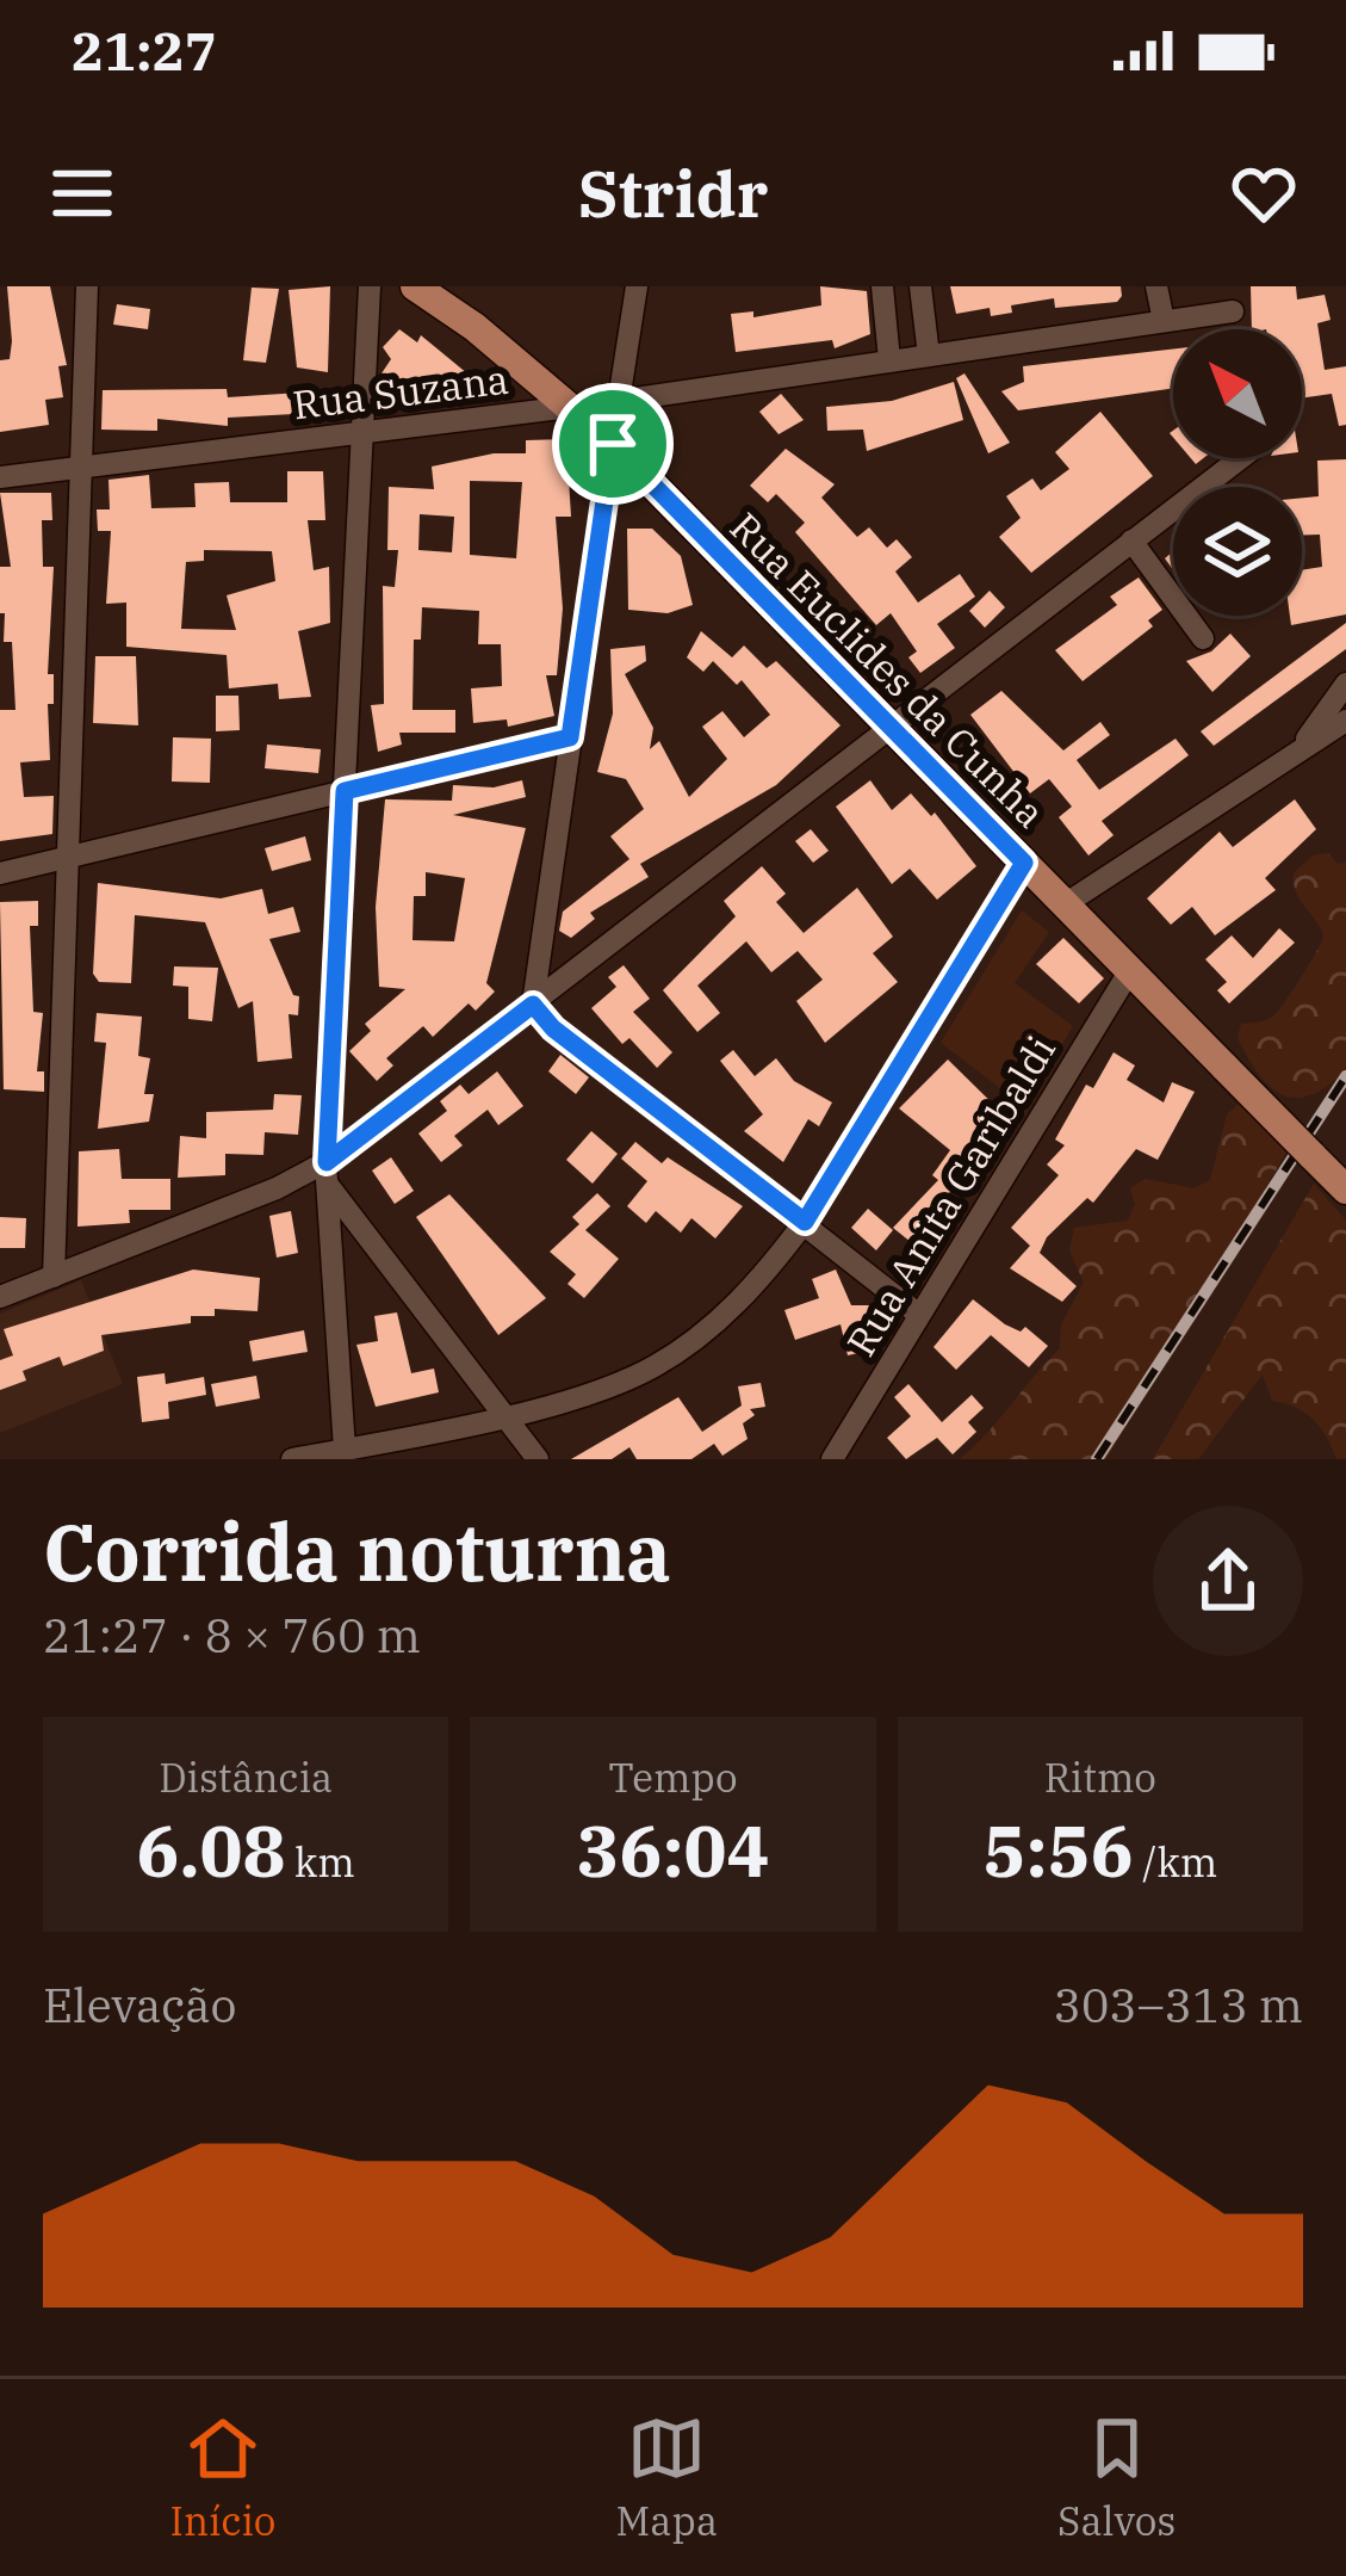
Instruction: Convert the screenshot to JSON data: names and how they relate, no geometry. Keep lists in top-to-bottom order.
{
  "streets": {
    "main road": ["Rua Euclides da Cunha"],
    "street": ["Rua Suzana", "Rua Anita Garibaldi"]
  },
  "crossings": [
    ["Rua Suzana", "Rua Euclides da Cunha"],
    ["Rua Euclides da Cunha", "Rua Anita Garibaldi"]
  ],
  "north": "top left",
  "page": {
    "status": "21:27",
    "header": "Stridr",
    "heading": ["Corrida noturna", "21:27 · 8 × 760 m"],
    "stats": [
      ["Distância", "6.08 km"],
      ["Tempo", "36:04"],
      ["Ritmo", "5:56 /km"]
    ],
    "chart": ["Elevação", "303–313 m"],
    "tabs": ["Início", "Mapa", "Salvos"]
  }
}
